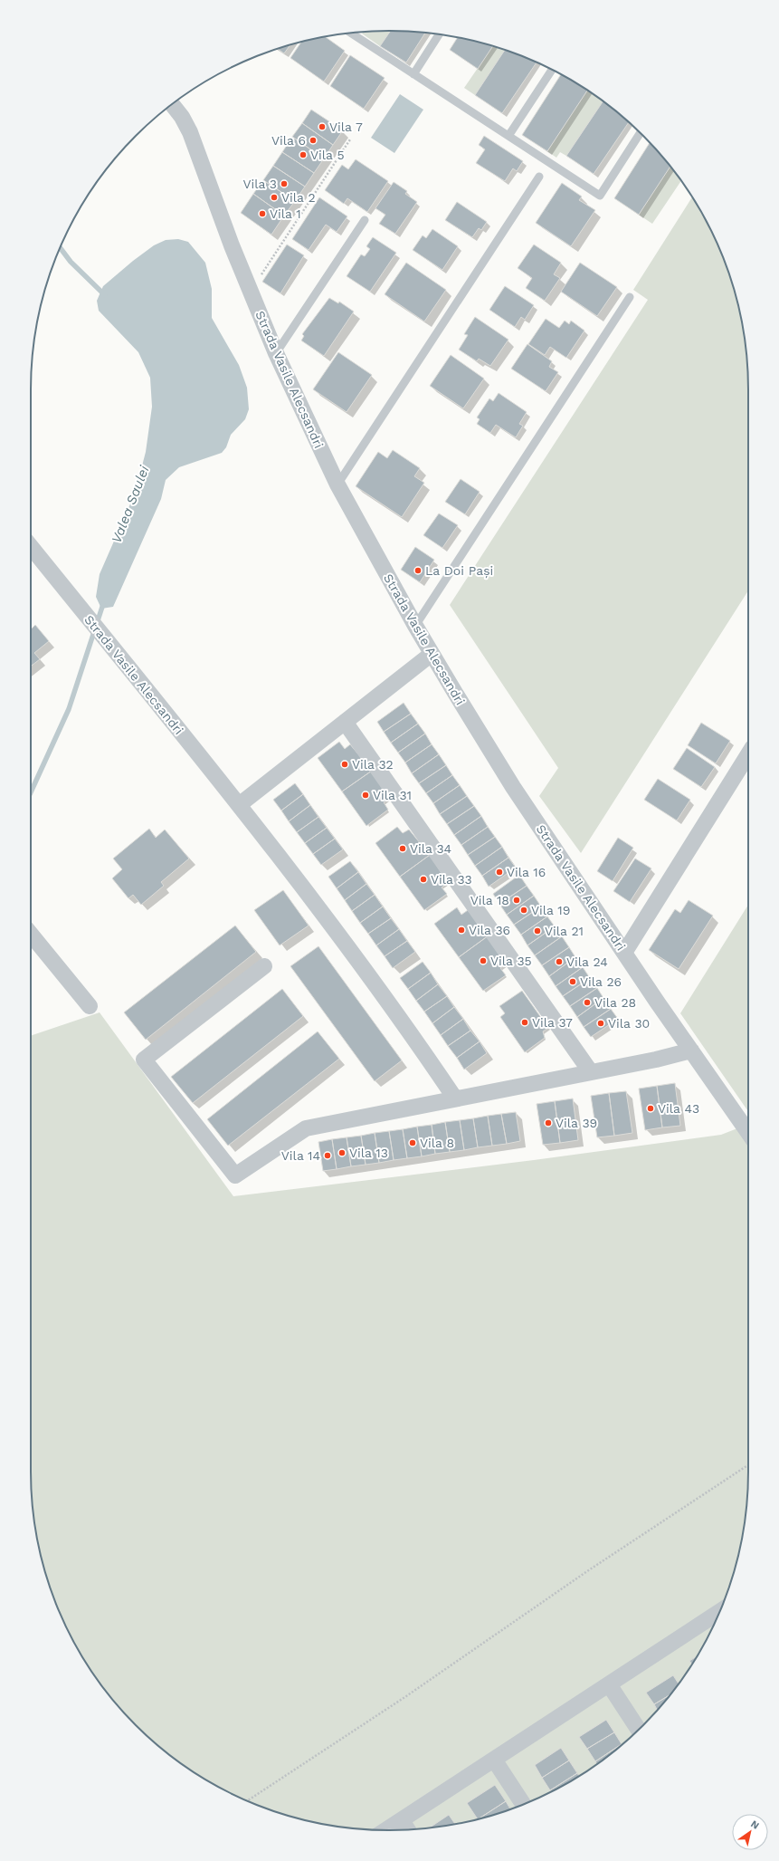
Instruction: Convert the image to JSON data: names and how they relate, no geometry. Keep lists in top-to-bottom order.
{
  "streets": {
    "street": ["Strada Vasile Alecsandri"]
  },
  "water": ["Valea Saulei"],
  "places": [
    "Vila 7",
    "Vila 6",
    "Vila 5",
    "Vila 3",
    "Vila 2",
    "Vila 1",
    "La Doi Pași",
    "Vila 32",
    "Vila 31",
    "Vila 34",
    "Vila 16",
    "Vila 33",
    "Vila 18",
    "Vila 19",
    "Vila 36",
    "Vila 21",
    "Vila 35",
    "Vila 24",
    "Vila 26",
    "Vila 28",
    "Vila 37",
    "Vila 30",
    "Vila 43",
    "Vila 39",
    "Vila 8",
    "Vila 13",
    "Vila 14"
  ],
  "north": "top right"
}
